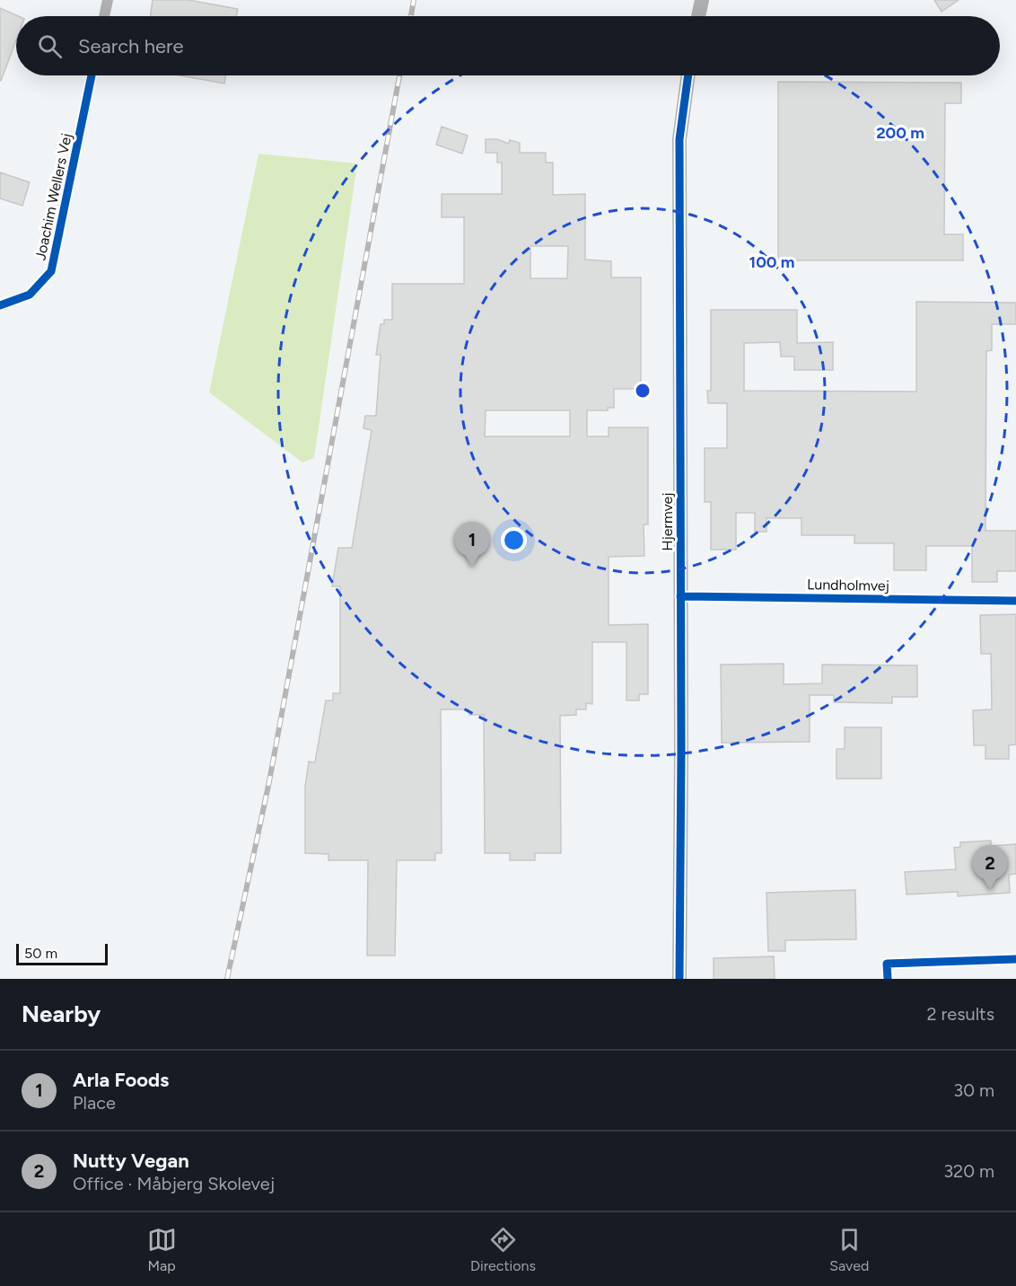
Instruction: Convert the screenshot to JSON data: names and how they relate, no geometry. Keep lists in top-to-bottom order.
{
  "streets": {
    "street": ["Joachim Wellers Vej", "Hjermvej", "Lundholmvej"]
  },
  "crossings": [
    ["Hjermvej", "Lundholmvej"]
  ],
  "scale_bar": "50 m",
  "page": {
    "search": "Search here",
    "pins": ["1", "2"],
    "scale": "50 m",
    "heading": ["Nearby", "2 results"],
    "list": [
      {
        "mark": "1",
        "name": "Arla Foods",
        "note": "Place",
        "value": "30 m"
      },
      {
        "mark": "2",
        "name": "Nutty Vegan",
        "note": "Office · Måbjerg Skolevej",
        "value": "320 m"
      }
    ],
    "nav": ["Map", "Directions", "Saved"]
  },
  "rings": ["200 m", "100 m"]
}
